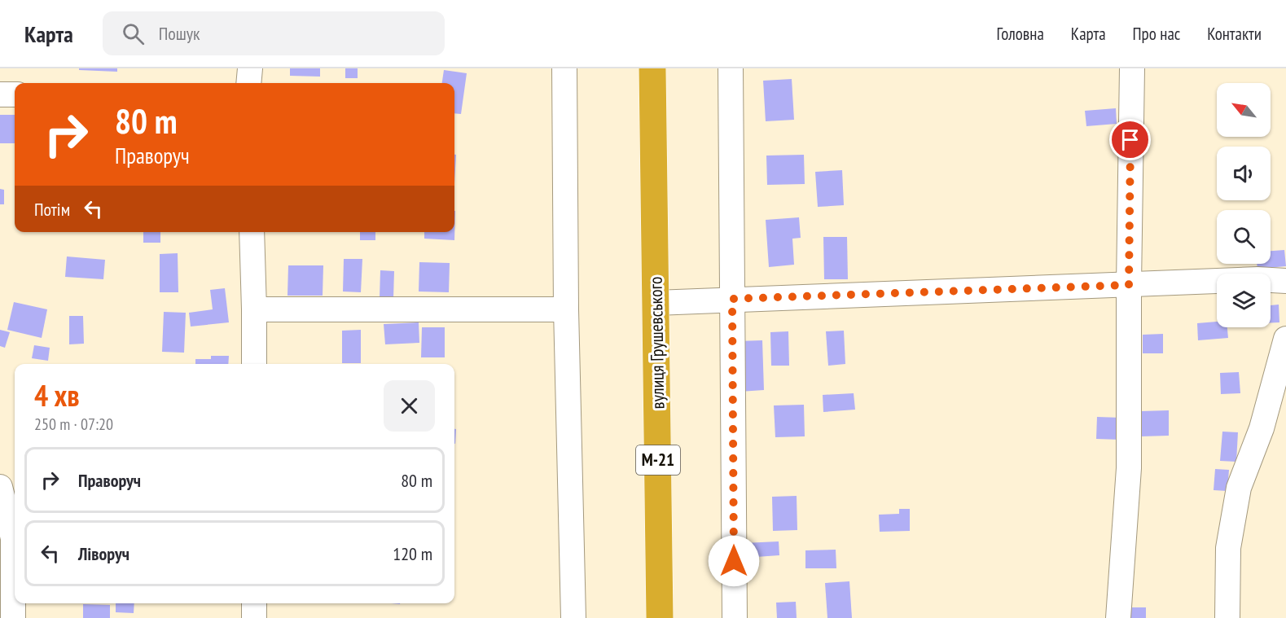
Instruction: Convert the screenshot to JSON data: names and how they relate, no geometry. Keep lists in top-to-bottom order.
{
  "streets": {
    "highway": ["вулиця Грушевського", "М-21"]
  },
  "north": "top left",
  "page": {
    "header": "Карта",
    "search": "Пошук",
    "nav": [
      "Головна",
      "Карта",
      "Про нас",
      "Контакти"
    ],
    "turn": ["80 m", "Праворуч"],
    "then": "Потім",
    "heading": ["4 хв", "250 m · 07:20"],
    "list": [
      {
        "name": "Праворуч",
        "value": "80 m"
      },
      {
        "name": "Ліворуч",
        "value": "120 m"
      }
    ]
  }
}
